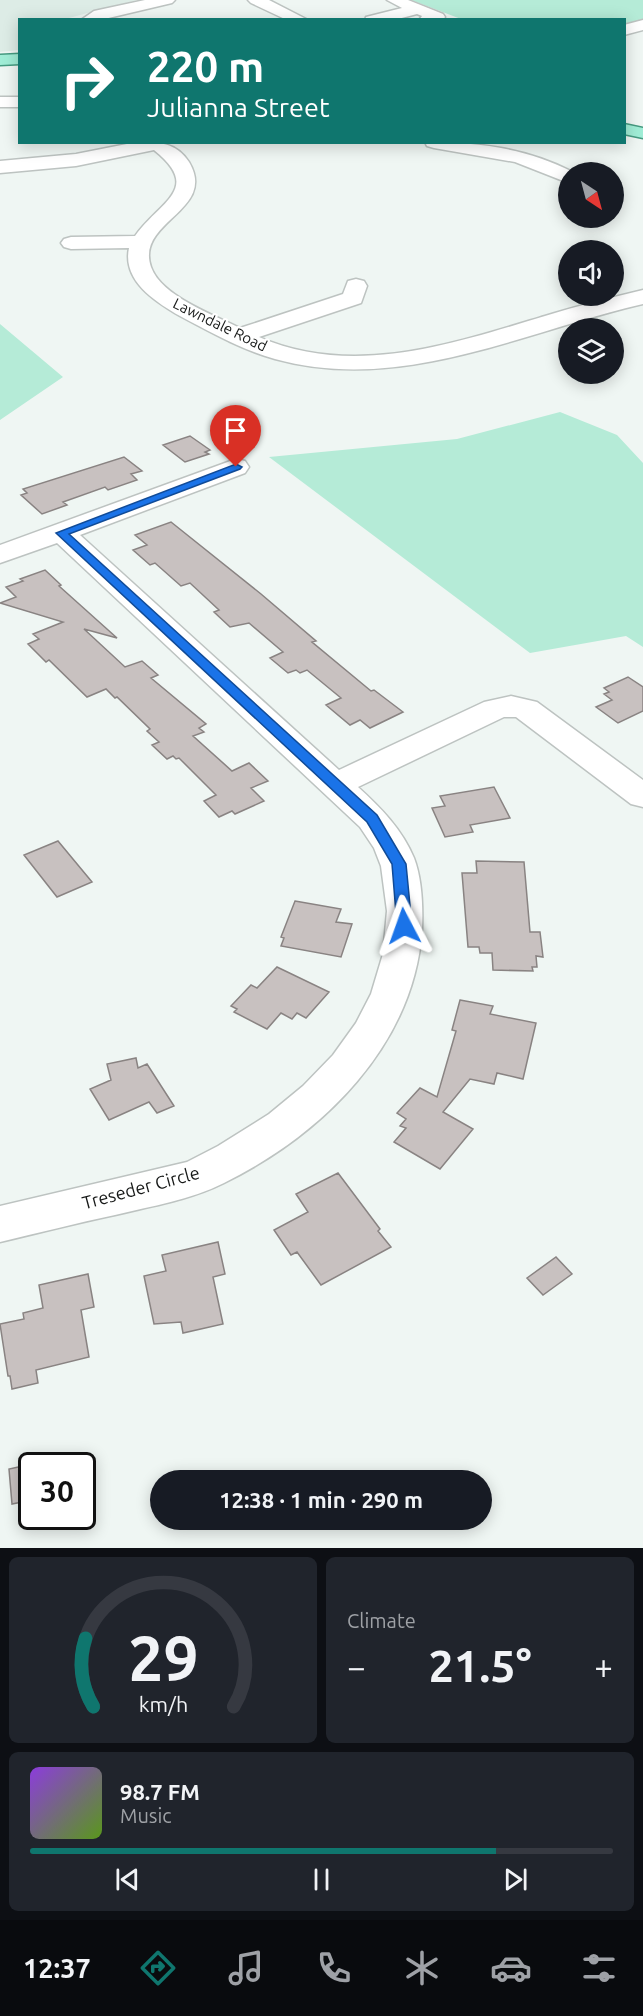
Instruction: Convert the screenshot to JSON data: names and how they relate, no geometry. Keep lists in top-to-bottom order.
{
  "streets": {
    "street": ["Lawndale Road", "Treseder Circle"]
  },
  "north": "bottom right",
  "page": {
    "turn": ["220 m", "Julianna Street"],
    "limit": "30",
    "trip": "12:38 · 1 min · 290 m",
    "tile": "Climate",
    "heat": ["−", "21.5°", "+"],
    "song": ["98.7 FM", "Music"],
    "tabs": "12:37",
    "gauge": ["29", "km/h"]
  }
}
